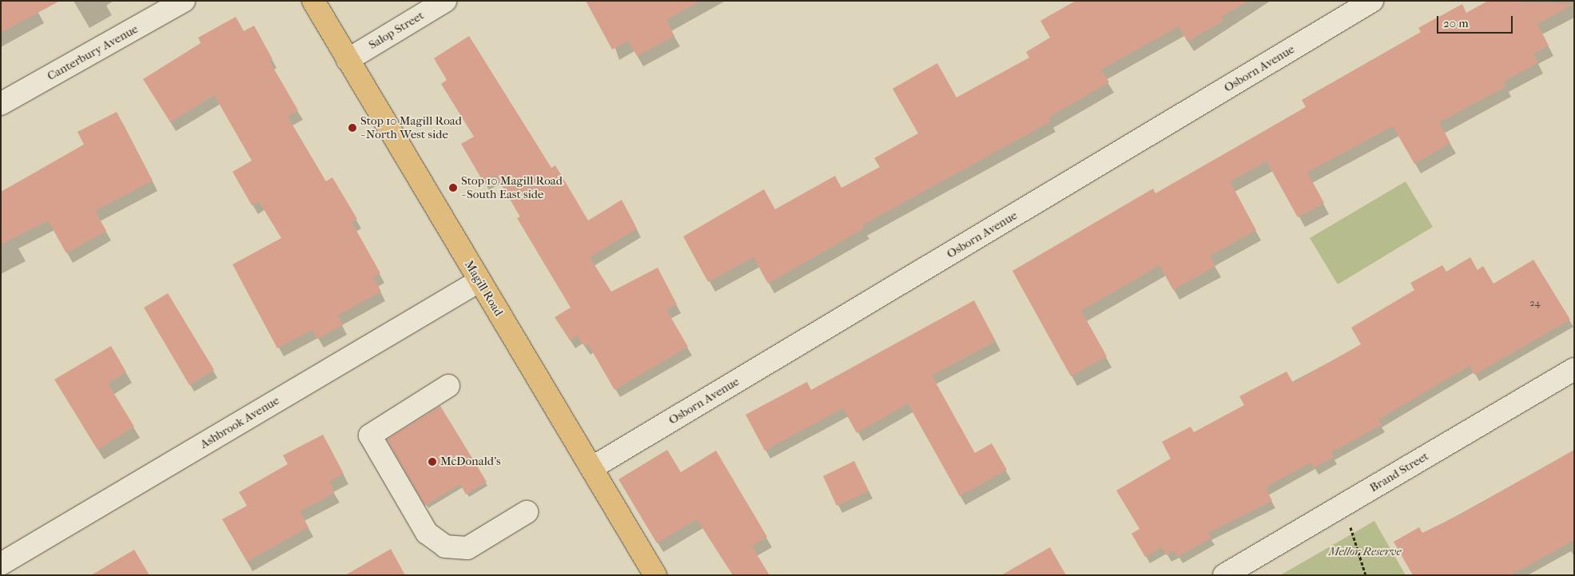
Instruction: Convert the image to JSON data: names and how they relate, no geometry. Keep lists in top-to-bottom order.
{
  "streets": {
    "main road": ["Magill Road"],
    "street": [
      "Salop Street",
      "Canterbury Avenue",
      "Osborn Avenue",
      "Ashbrook Avenue",
      "Brand Street"
    ]
  },
  "crossings": [
    ["Salop Street", "Magill Road"],
    ["Osborn Avenue", "Magill Road"],
    ["Magill Road", "Ashbrook Avenue"]
  ],
  "parks": ["Mellor Reserve"],
  "places": ["Stop 10 Magill Road - North West side", "Stop 10 Magill Road - South East side", "McDonald's"],
  "house_numbers": ["24"],
  "scale_bar": "20 m"
}
